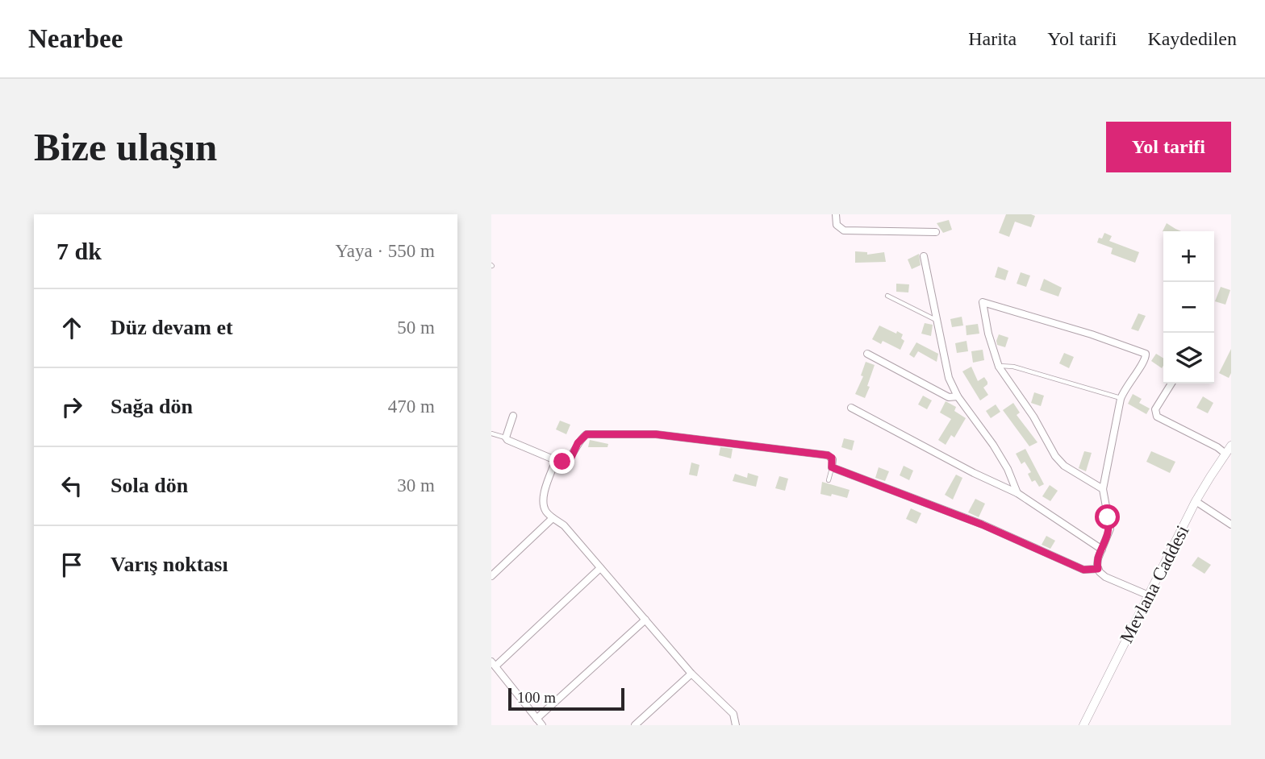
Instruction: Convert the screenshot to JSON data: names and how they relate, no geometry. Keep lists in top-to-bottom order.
{
  "streets": {
    "street": ["Mevlana Caddesi"]
  },
  "scale_bar": "100 m",
  "page": {
    "header": "Nearbee",
    "nav": ["Harita", "Yol tarifi", "Kaydedilen"],
    "buttons": "Yol tarifi",
    "title": "Bize ulaşın",
    "heading": ["7 dk", "Yaya · 550 m"],
    "map_buttons": ["+", "−"],
    "list": [
      ["Düz devam et", "50 m"],
      ["Sağa dön", "470 m"],
      ["Sola dön", "30 m"],
      "Varış noktası"
    ],
    "scale": "100 m"
  }
}
